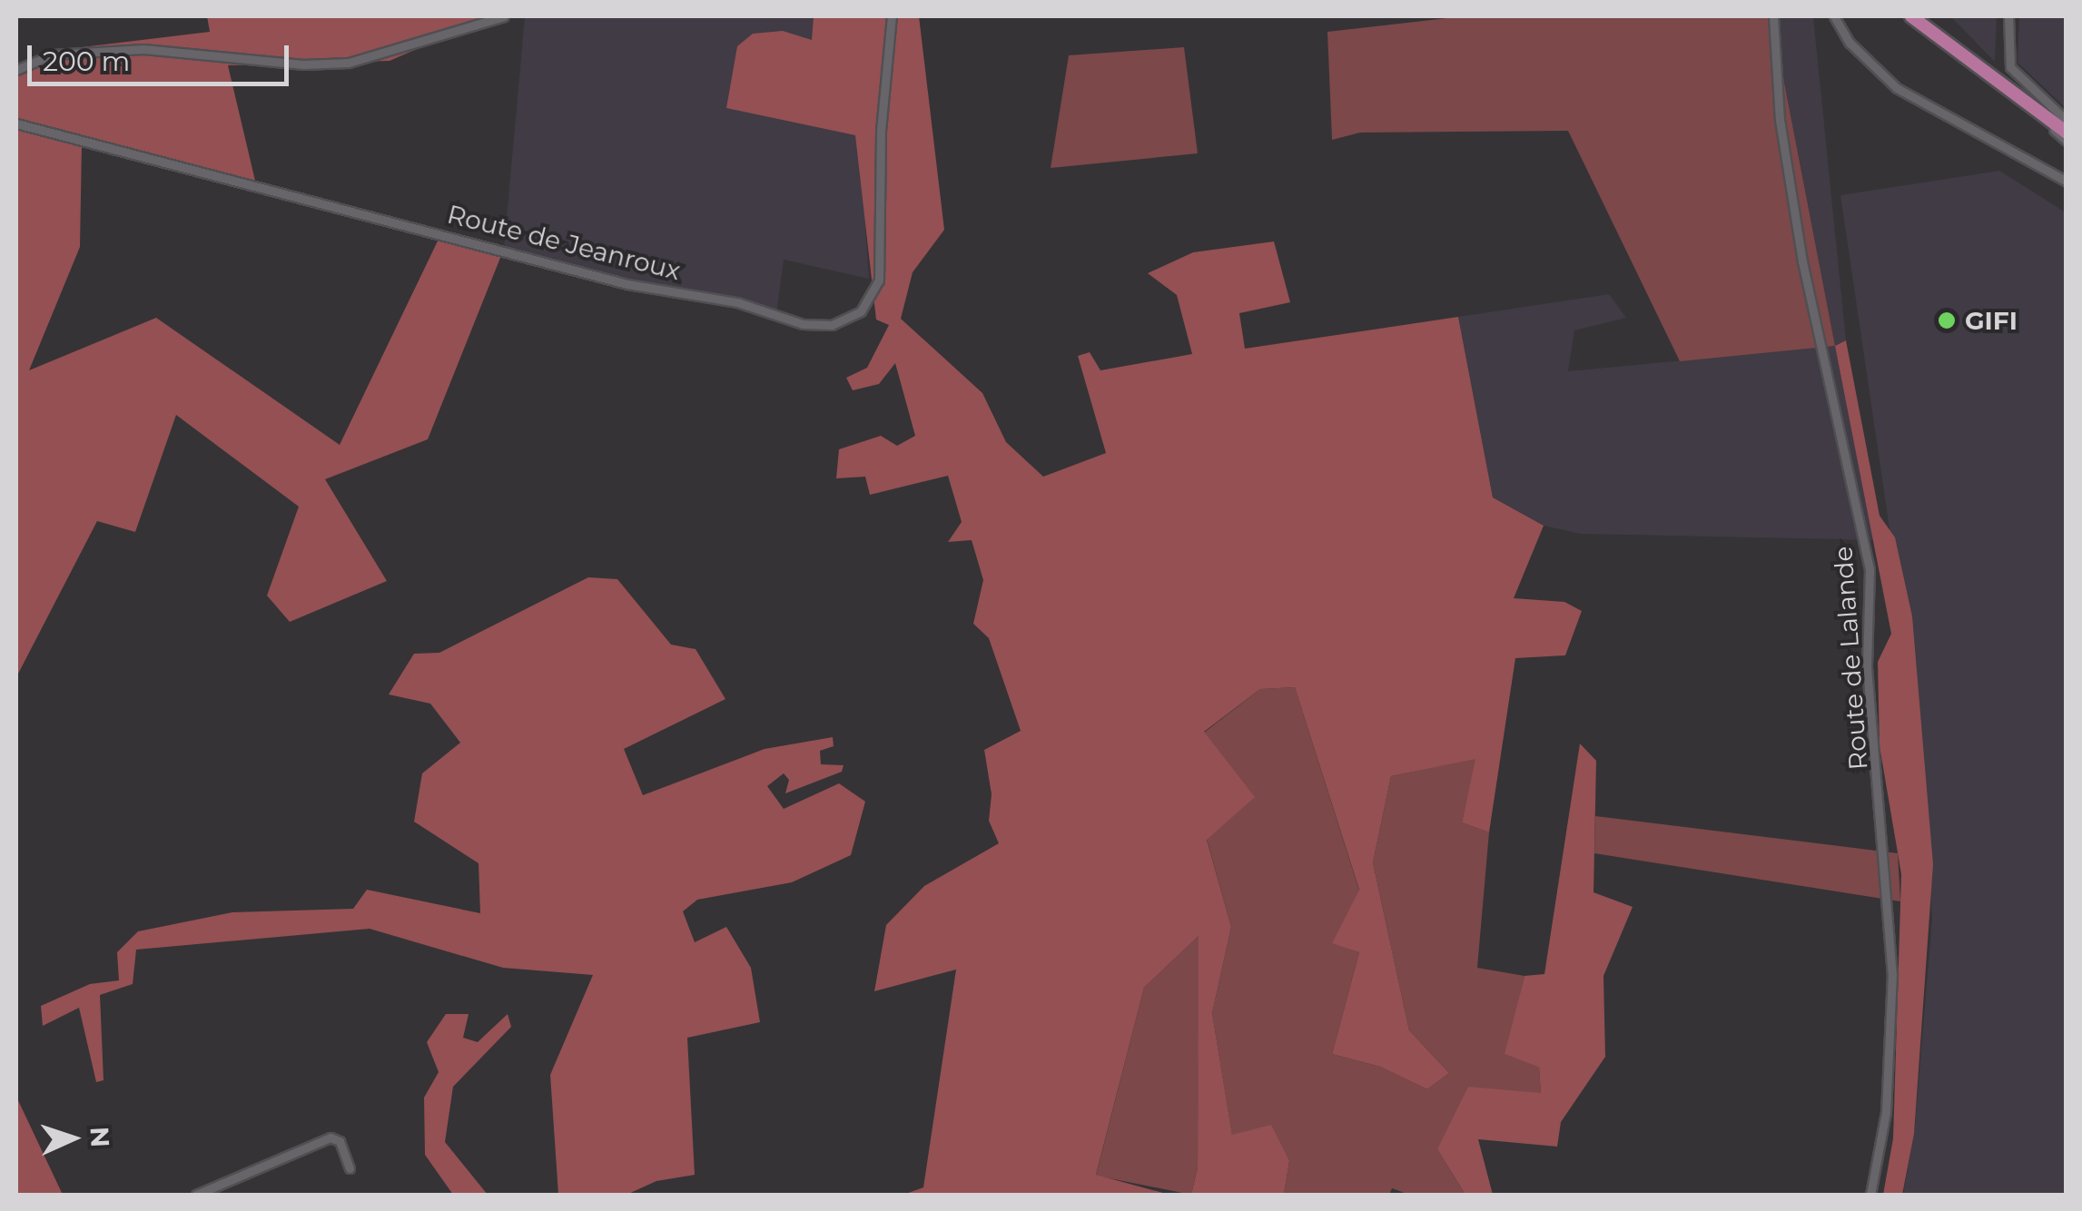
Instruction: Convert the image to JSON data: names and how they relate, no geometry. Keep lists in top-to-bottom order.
{
  "streets": {
    "street": ["Route de Jeanroux", "Route de Lalande"]
  },
  "places": ["GIFI"],
  "scale_bar": "200 m",
  "north": "right"
}
